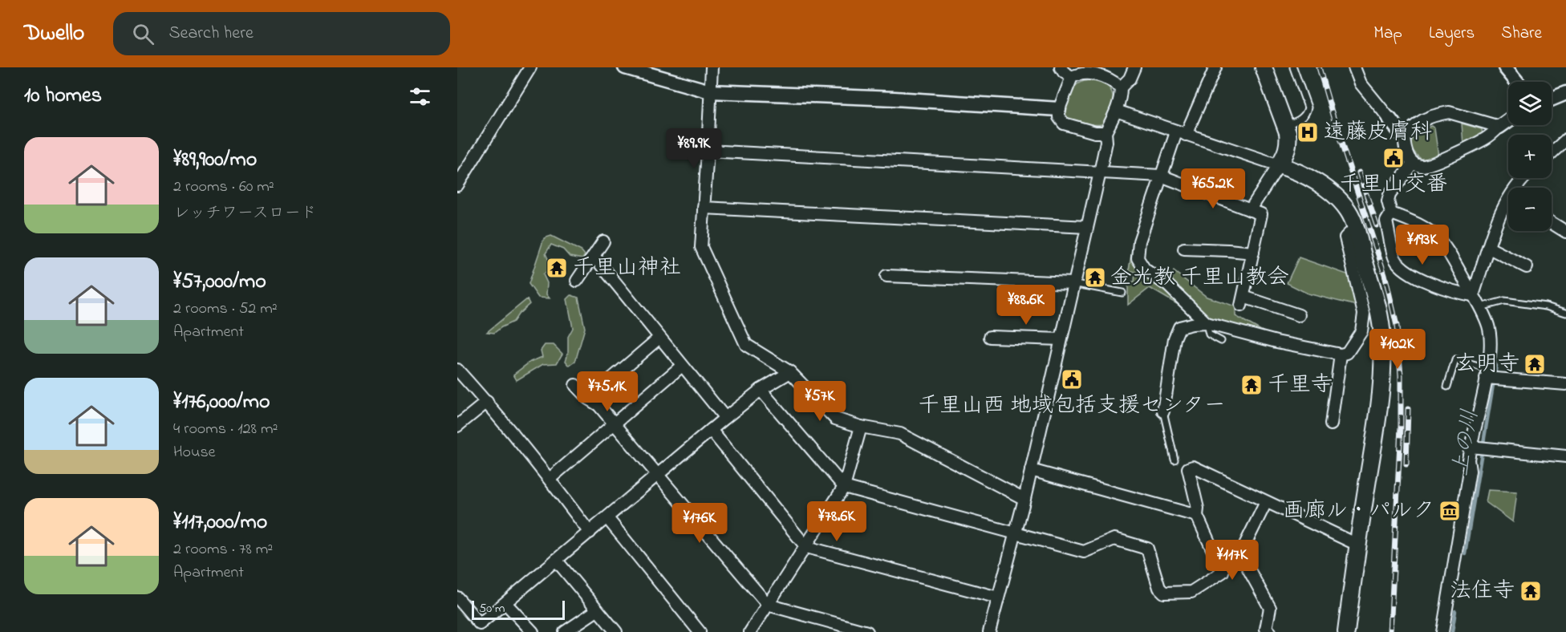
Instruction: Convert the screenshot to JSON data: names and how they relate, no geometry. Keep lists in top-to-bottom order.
{
  "water": ["上の川"],
  "places": {
    "hospital": ["遠藤皮膚科"],
    "public building": ["千里山交番", "千里山西 地域包括支援センター"],
    "temple": [
      "千里山神社",
      "金光教 千里山教会",
      "玄明寺",
      "千里寺",
      "法住寺"
    ],
    "museum": ["画廊ル・パルク"]
  },
  "scale_bar": "50 m",
  "page": {
    "header": "Dwello",
    "search": "Search here",
    "nav": ["Map", "Layers", "Share"],
    "heading": "10 homes",
    "map_buttons": ["+", "−"],
    "list": [
      {
        "name": "¥89,900/mo",
        "note": "2 rooms · 60 m² · レッチワースロード"
      },
      {
        "name": "¥57,000/mo",
        "note": "2 rooms · 52 m² · Apartment"
      },
      {
        "name": "¥176,000/mo",
        "note": "4 rooms · 128 m² · House"
      },
      {
        "name": "¥117,000/mo",
        "note": "2 rooms · 78 m² · Apartment"
      }
    ],
    "price": [
      "¥89.9K",
      "¥65.2K",
      "¥193K",
      "¥88.6K",
      "¥102K",
      "¥75.1K",
      "¥57K",
      "¥78.6K",
      "¥176K",
      "¥117K"
    ],
    "scale": "50 m"
  }
}
